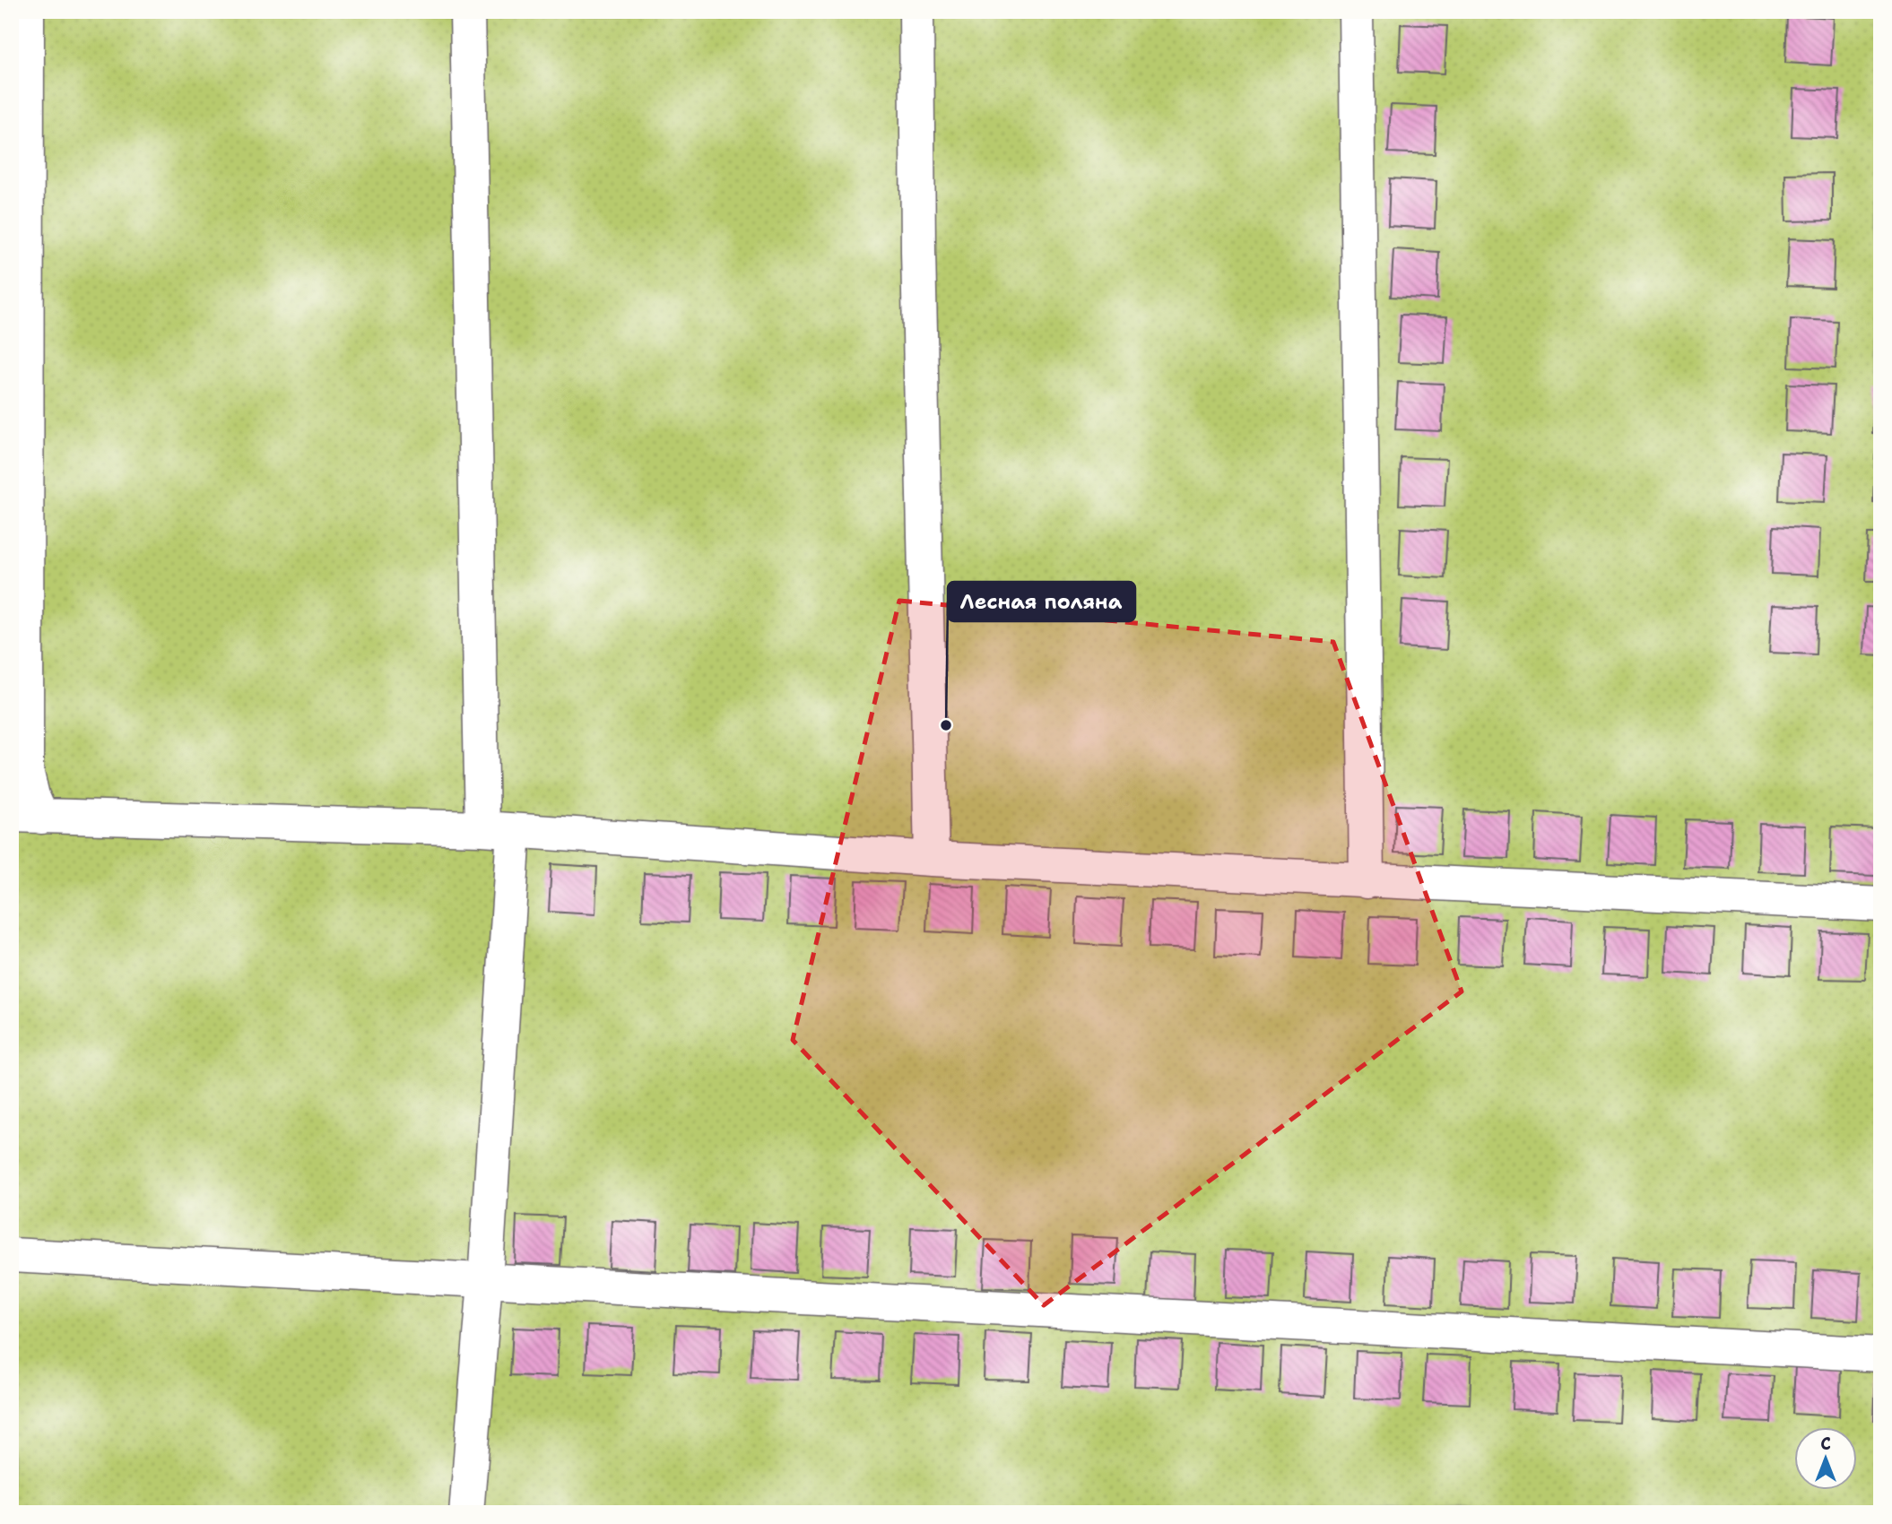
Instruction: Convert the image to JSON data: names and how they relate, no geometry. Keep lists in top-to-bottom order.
{
  "places": ["Лесная поляна"],
  "north": "top"
}
